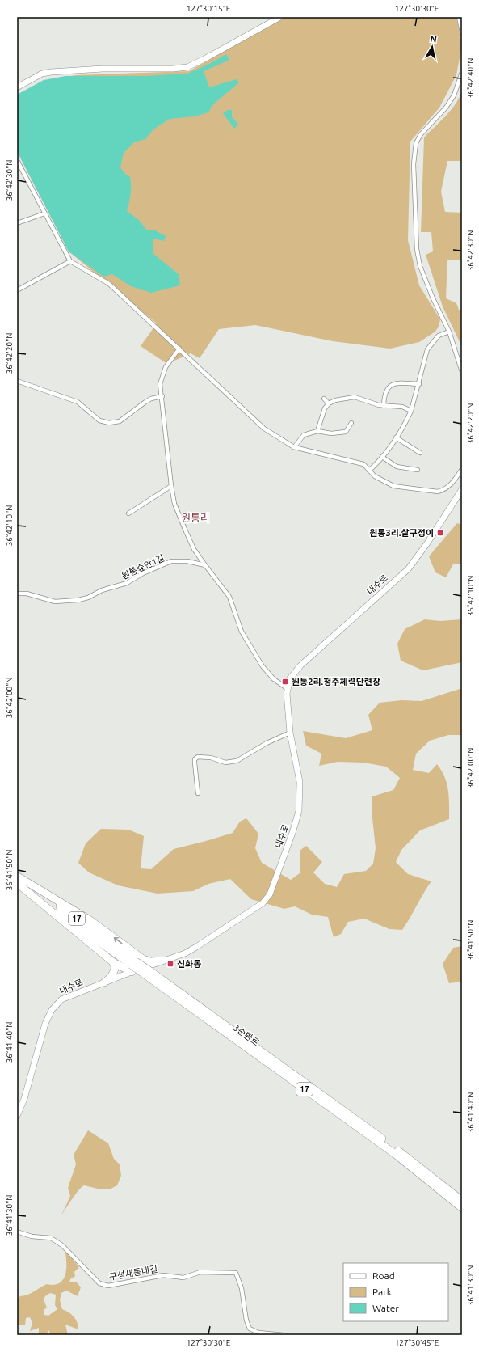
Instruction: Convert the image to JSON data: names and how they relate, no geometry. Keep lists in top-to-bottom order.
{
  "streets": {
    "highway": ["17", "3순환로"],
    "street": ["원통숲안1길", "내수로", "구성새동네길"]
  },
  "crossings": [
    ["내수로", "3순환로"]
  ],
  "districts": ["원통리"],
  "places": {
    "transit": ["원통3리.살구정이", "원통2리.청주체력단련장", "신화동"]
  },
  "legend": ["Road", "Park", "Water"],
  "north": "top",
  "coordinates": [
    "127°30'15\"E",
    "127°30'30\"E",
    "36°42'40\"N",
    "36°42'30\"N",
    "36°42'20\"N",
    "36°42'10\"N",
    "36°42'00\"N",
    "36°41'50\"N",
    "36°41'40\"N",
    "36°41'30\"N",
    "127°30'45\"E"
  ]
}
